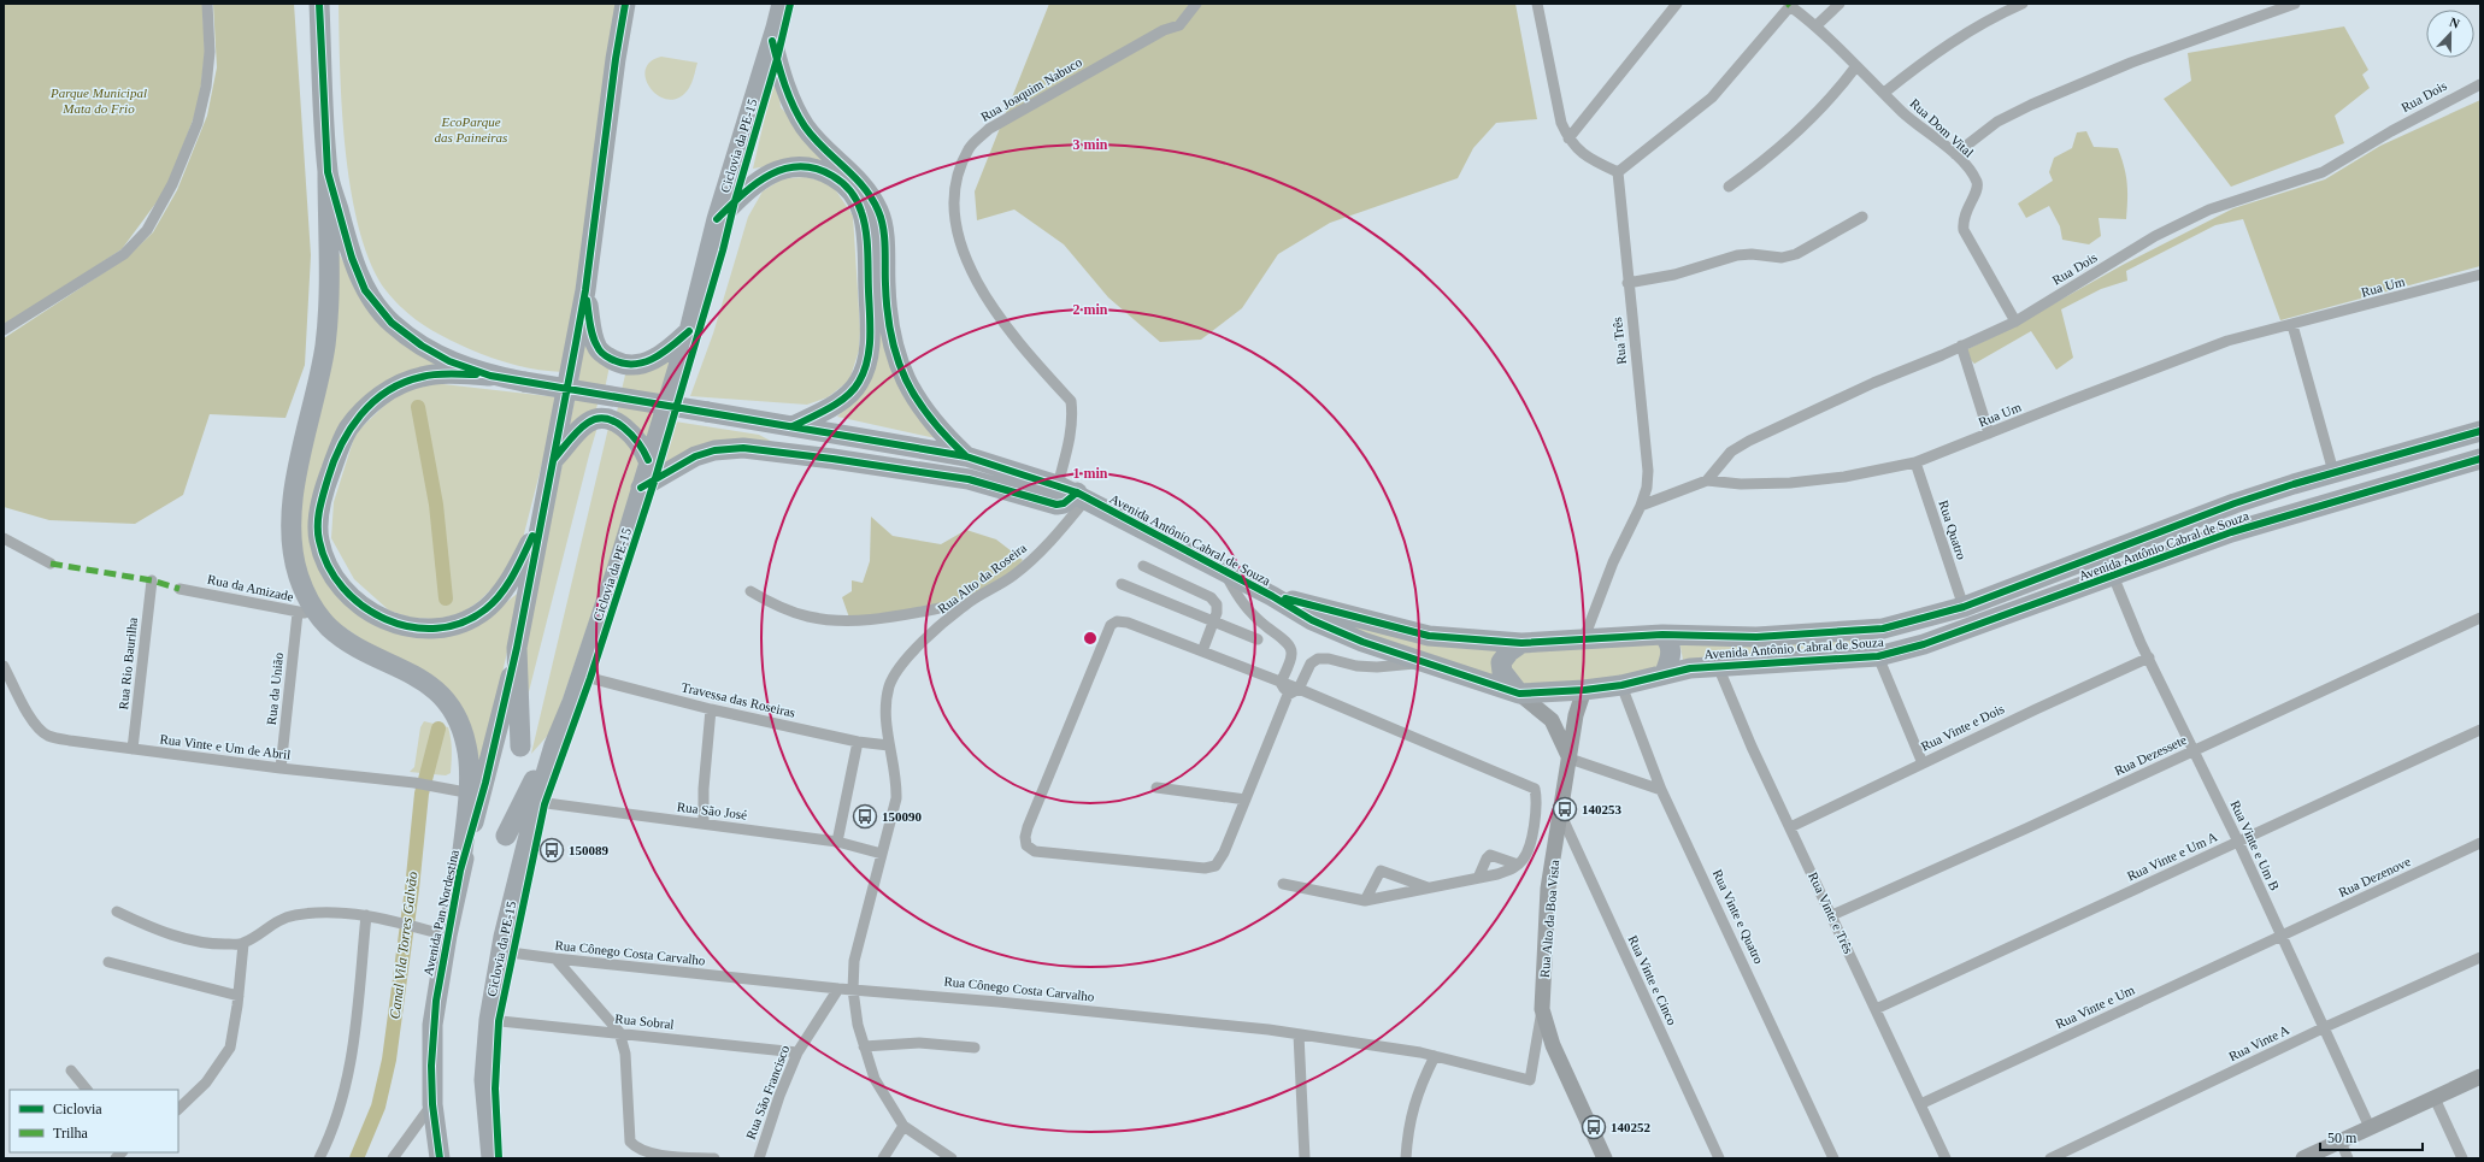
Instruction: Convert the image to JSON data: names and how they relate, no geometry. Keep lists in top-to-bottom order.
{
  "streets": {
    "highway": ["Avenida Antônio Cabral de Souza", "Avenida Pan Nordestina"],
    "main road": ["Rua Alto da Boa Vista"],
    "street": [
      "Rua Joaquim Nabuco",
      "Rua Dois",
      "Rua Dom Vital",
      "Rua Um",
      "Rua Três",
      "Rua Quatro",
      "Rua Alto da Roseira",
      "Rua da Amizade",
      "Rua Rio Baurilha",
      "Rua da União",
      "Travessa das Roseiras",
      "Rua Vinte e Dois",
      "Rua Vinte e Um de Abril",
      "Rua Dezessete",
      "Rua São José",
      "Rua Vinte e Um B",
      "Rua Vinte e Um A",
      "Rua Dezenove",
      "Rua Vinte e Três",
      "Rua Vinte e Quatro",
      "Rua Cônego Costa Carvalho",
      "Rua Vinte e Cinco",
      "Rua Vinte e Um",
      "Rua Sobral",
      "Rua Vinte A",
      "Rua São Francisco"
    ],
    "cycle path": ["Ciclovia da PE-15"]
  },
  "crossings": [
    ["Rua Joaquim Nabuco", "Avenida Antônio Cabral de Souza"],
    ["Rua Joaquim Nabuco", "Rua Alto da Roseira"],
    ["Rua Dois", "Rua Dom Vital"],
    ["Rua Dois", "Rua Um"],
    ["Rua Dom Vital", "Rua Três"],
    ["Rua Um", "Rua Quatro"],
    ["Rua Três", "Avenida Antônio Cabral de Souza"],
    ["Rua Quatro", "Avenida Antônio Cabral de Souza"],
    ["Avenida Antônio Cabral de Souza", "Rua Alto da Roseira"],
    ["Avenida Antônio Cabral de Souza", "Rua Vinte e Um B"],
    ["Avenida Antônio Cabral de Souza", "Rua Vinte e Três"],
    ["Avenida Antônio Cabral de Souza", "Rua Vinte e Quatro"],
    ["Avenida Antônio Cabral de Souza", "Rua Alto da Boa Vista"],
    ["Rua Alto da Roseira", "Travessa das Roseiras"],
    ["Rua Alto da Roseira", "Rua São José"],
    ["Rua Alto da Roseira", "Rua Cônego Costa Carvalho"],
    ["Rua da Amizade", "Rua da União"],
    ["Rua Rio Baurilha", "Rua Vinte e Um de Abril"],
    ["Rua da União", "Rua Vinte e Um de Abril"],
    ["Rua Vinte e Dois", "Rua Vinte e Um B"],
    ["Rua Vinte e Dois", "Rua Vinte e Três"],
    ["Rua Vinte e Um de Abril", "Avenida Pan Nordestina"],
    ["Rua Dezessete", "Rua Vinte e Um B"],
    ["Rua Dezessete", "Rua Vinte e Três"],
    ["Rua Vinte e Um B", "Rua Vinte e Um A"],
    ["Rua Vinte e Um B", "Rua Dezenove"],
    ["Rua Vinte e Um B", "Rua Vinte e Um"],
    ["Rua Vinte e Um B", "Rua Vinte A"],
    ["Rua Vinte e Um A", "Rua Vinte e Três"],
    ["Rua Dezenove", "Rua Vinte e Um"],
    ["Rua Vinte e Três", "Rua Vinte e Um"],
    ["Rua Alto da Boa Vista", "Rua Cônego Costa Carvalho"],
    ["Rua Alto da Boa Vista", "Rua Vinte e Cinco"],
    ["Rua Cônego Costa Carvalho", "Rua São Francisco"],
    ["Rua Sobral", "Rua São Francisco"]
  ],
  "water": ["Canal Vila Torres Galvão"],
  "parks": ["Parque Municipal Mata do Frio", "EcoParque das Paineiras"],
  "places": {
    "bus stop": [
      "140253",
      "150090",
      "150089",
      "140252"
    ]
  },
  "legend": ["Ciclovia", "Trilha"],
  "scale_bar": "50 m",
  "north": "top",
  "rings": ["3 min", "2 min", "1 min"]
}
